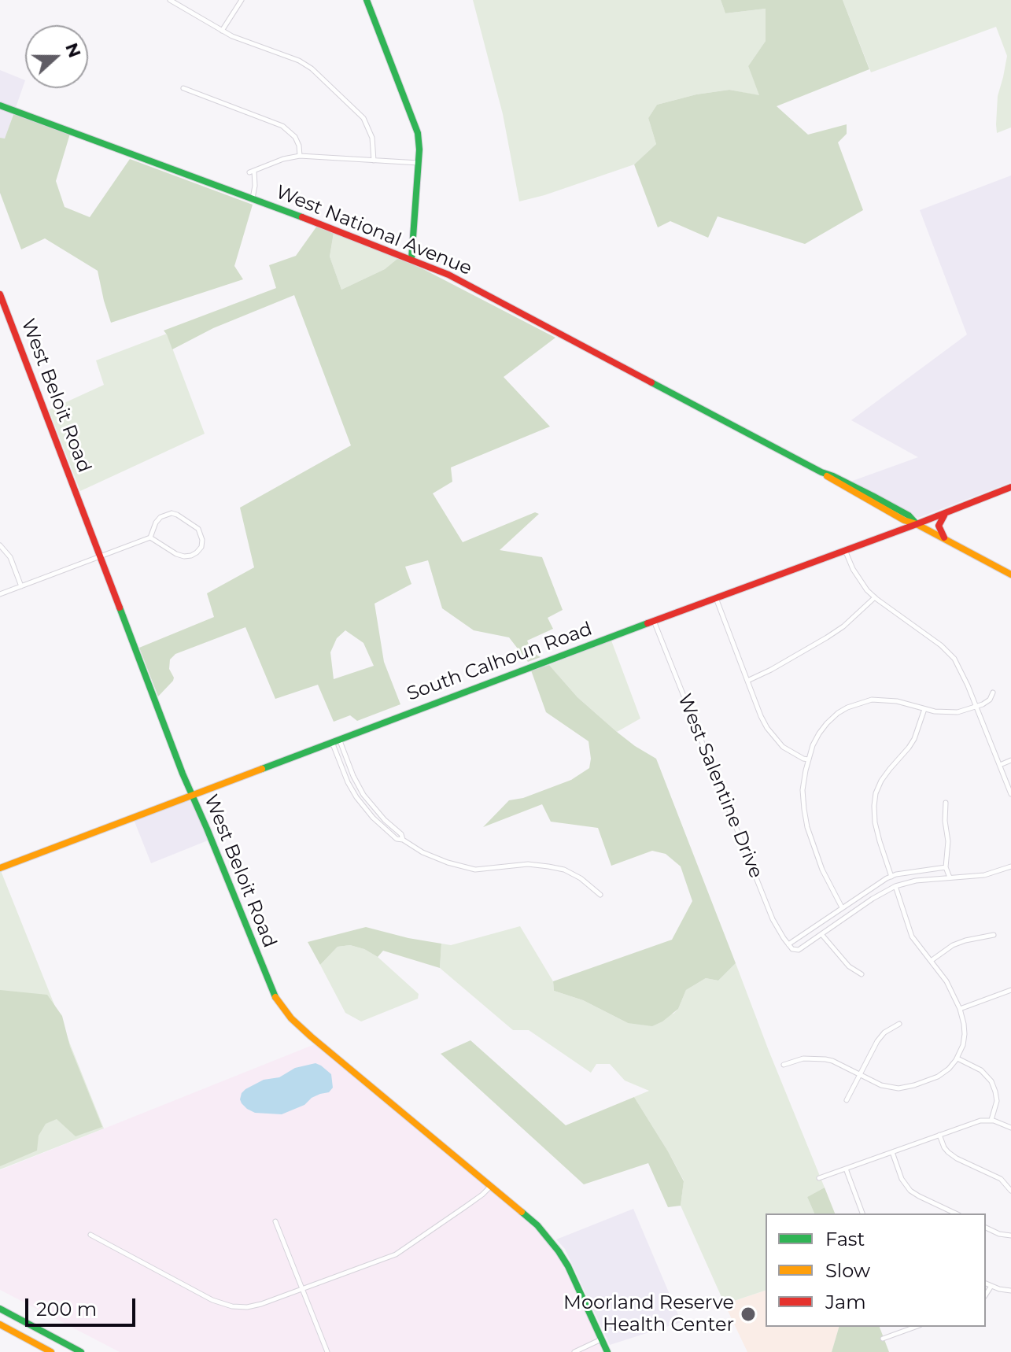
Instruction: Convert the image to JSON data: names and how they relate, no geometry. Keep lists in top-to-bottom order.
{
  "streets": {
    "main road": ["West National Avenue", "West Beloit Road", "South Calhoun Road"],
    "street": ["West Salentine Drive"]
  },
  "crossings": [
    ["West National Avenue", "South Calhoun Road"],
    ["West Beloit Road", "South Calhoun Road"],
    ["South Calhoun Road", "West Salentine Drive"]
  ],
  "places": ["Moorland Reserve Health Center"],
  "legend": ["Fast", "Slow", "Jam"],
  "scale_bar": "200 m",
  "north": "right"
}
